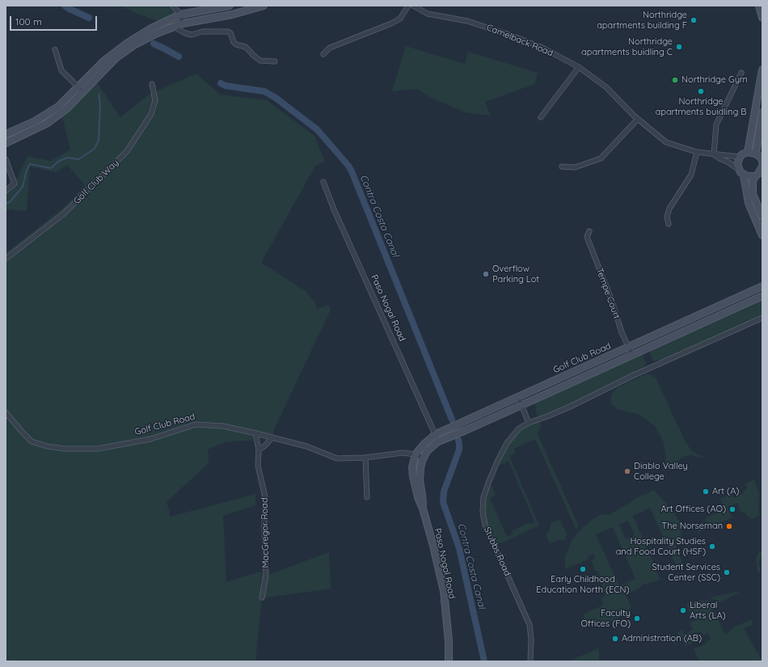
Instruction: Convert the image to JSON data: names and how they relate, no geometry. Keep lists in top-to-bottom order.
{
  "streets": {
    "street": [
      "Camelback Road",
      "Golf Club Way",
      "Tempe Court",
      "Paso Nogal Road",
      "Golf Club Road",
      "MacGregor Road",
      "Stubbs Road"
    ]
  },
  "crossings": [
    ["Tempe Court", "Golf Club Road"],
    ["Paso Nogal Road", "Golf Club Road"],
    ["Golf Club Road", "MacGregor Road"]
  ],
  "water": ["Contra Costa Canal"],
  "places": [
    "Northridge apartments building F",
    "Northridge apartments buidling C",
    "Northridge Gym",
    "Northridge apartments buidling B",
    "Overflow Parking Lot",
    "Diablo Valley College",
    "Art (A)",
    "Art Offices (AO)",
    "The Norseman",
    "Hospitality Studies and Food Court (HSF)",
    "Early Childhood Education North (ECN)",
    "Student Services Center (SSC)",
    "Liberal Arts (LA)",
    "Faculty Offices (FO)",
    "Administration (AB)"
  ],
  "scale_bar": "100 m"
}
